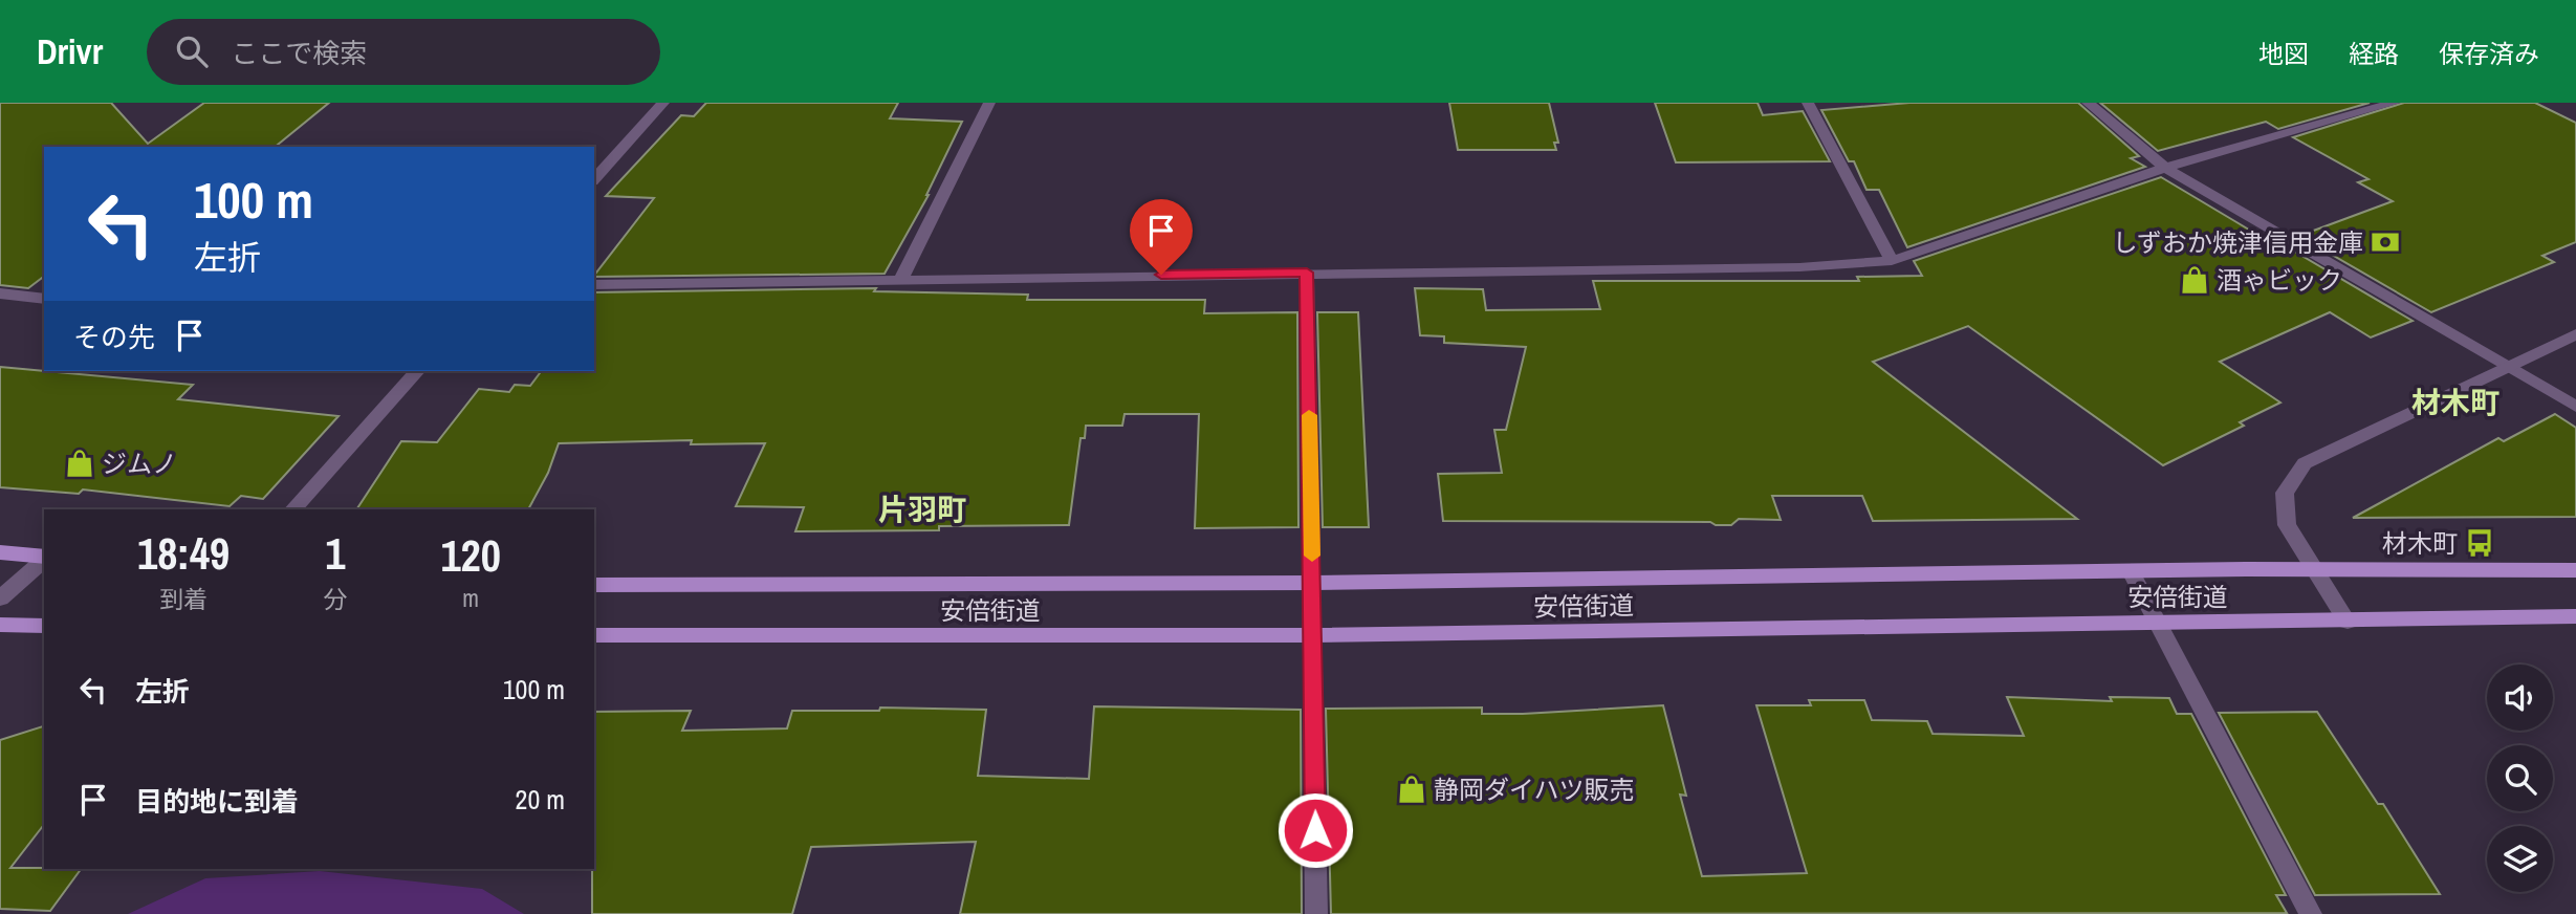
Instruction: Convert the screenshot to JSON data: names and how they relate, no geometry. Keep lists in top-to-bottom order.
{
  "streets": {
    "main road": ["安倍街道"]
  },
  "districts": ["材木町", "片羽町"],
  "places": {
    "bank": ["しずおか焼津信用金庫"],
    "shop": ["酒ゃビック", "ジムノ", "静岡ダイハツ販売"],
    "bus stop": ["材木町"]
  },
  "page": {
    "header": "Drivr",
    "search": "ここで検索",
    "nav": ["地図", "経路", "保存済み"],
    "turn": ["100 m", "左折"],
    "then": "その先",
    "eta": [
      "18:49",
      "到着",
      "1",
      "分",
      "120",
      "m"
    ],
    "list": [
      {
        "name": "左折",
        "value": "100 m"
      },
      {
        "name": "目的地に到着",
        "value": "20 m"
      }
    ]
  }
}
